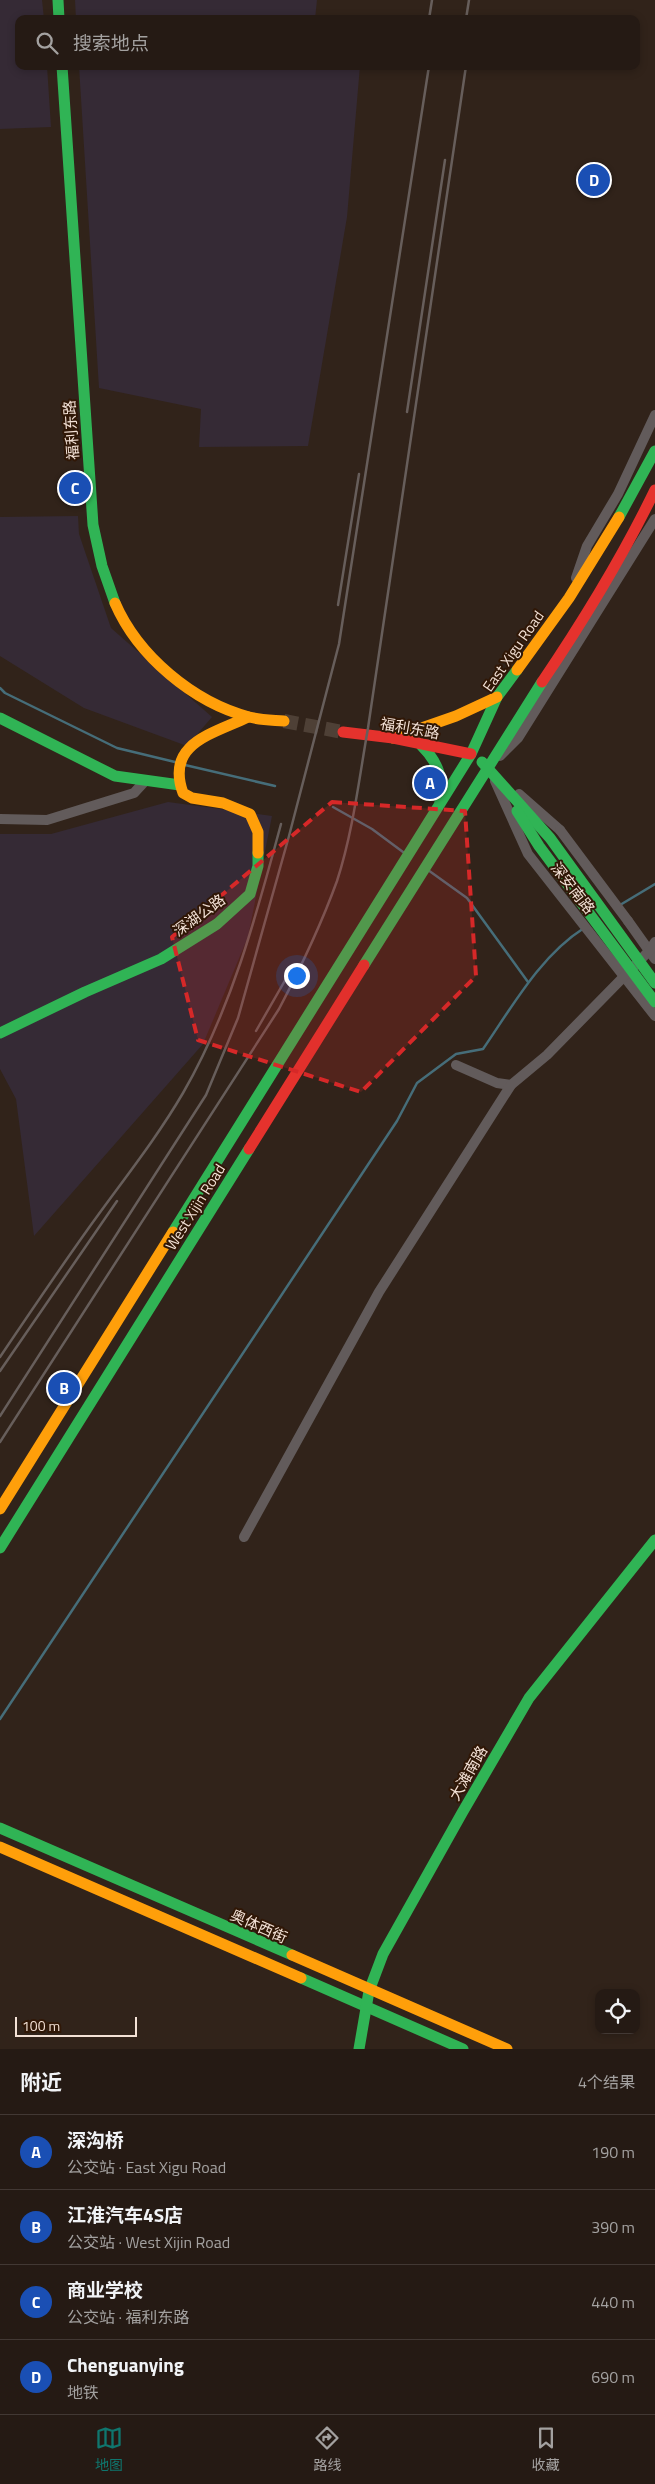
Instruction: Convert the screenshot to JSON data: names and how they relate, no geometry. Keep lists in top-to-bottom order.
{
  "streets": {
    "main road": [
      "福利东路",
      "East Xigu Road",
      "深安南路",
      "深湖公路",
      "West Xijin Road",
      "大滩南路",
      "奥体西街"
    ]
  },
  "crossings": [
    ["福利东路", "East Xigu Road"],
    ["East Xigu Road", "West Xijin Road"],
    ["深安南路", "West Xijin Road"],
    ["大滩南路", "奥体西街"]
  ],
  "scale_bar": "100 m",
  "page": {
    "search": "搜索地点",
    "pins": [
      "D",
      "C",
      "A",
      "B"
    ],
    "scale": "100 m",
    "heading": ["附近", "4个结果"],
    "list": [
      {
        "mark": "A",
        "name": "深沟桥",
        "note": "公交站 · East Xigu Road",
        "value": "190 m"
      },
      {
        "mark": "B",
        "name": "江淮汽车4S店",
        "note": "公交站 · West Xijin Road",
        "value": "390 m"
      },
      {
        "mark": "C",
        "name": "商业学校",
        "note": "公交站 · 福利东路",
        "value": "440 m"
      },
      {
        "mark": "D",
        "name": "Chenguanying",
        "note": "地铁",
        "value": "690 m"
      }
    ],
    "nav": ["地图", "路线", "收藏"]
  }
}
